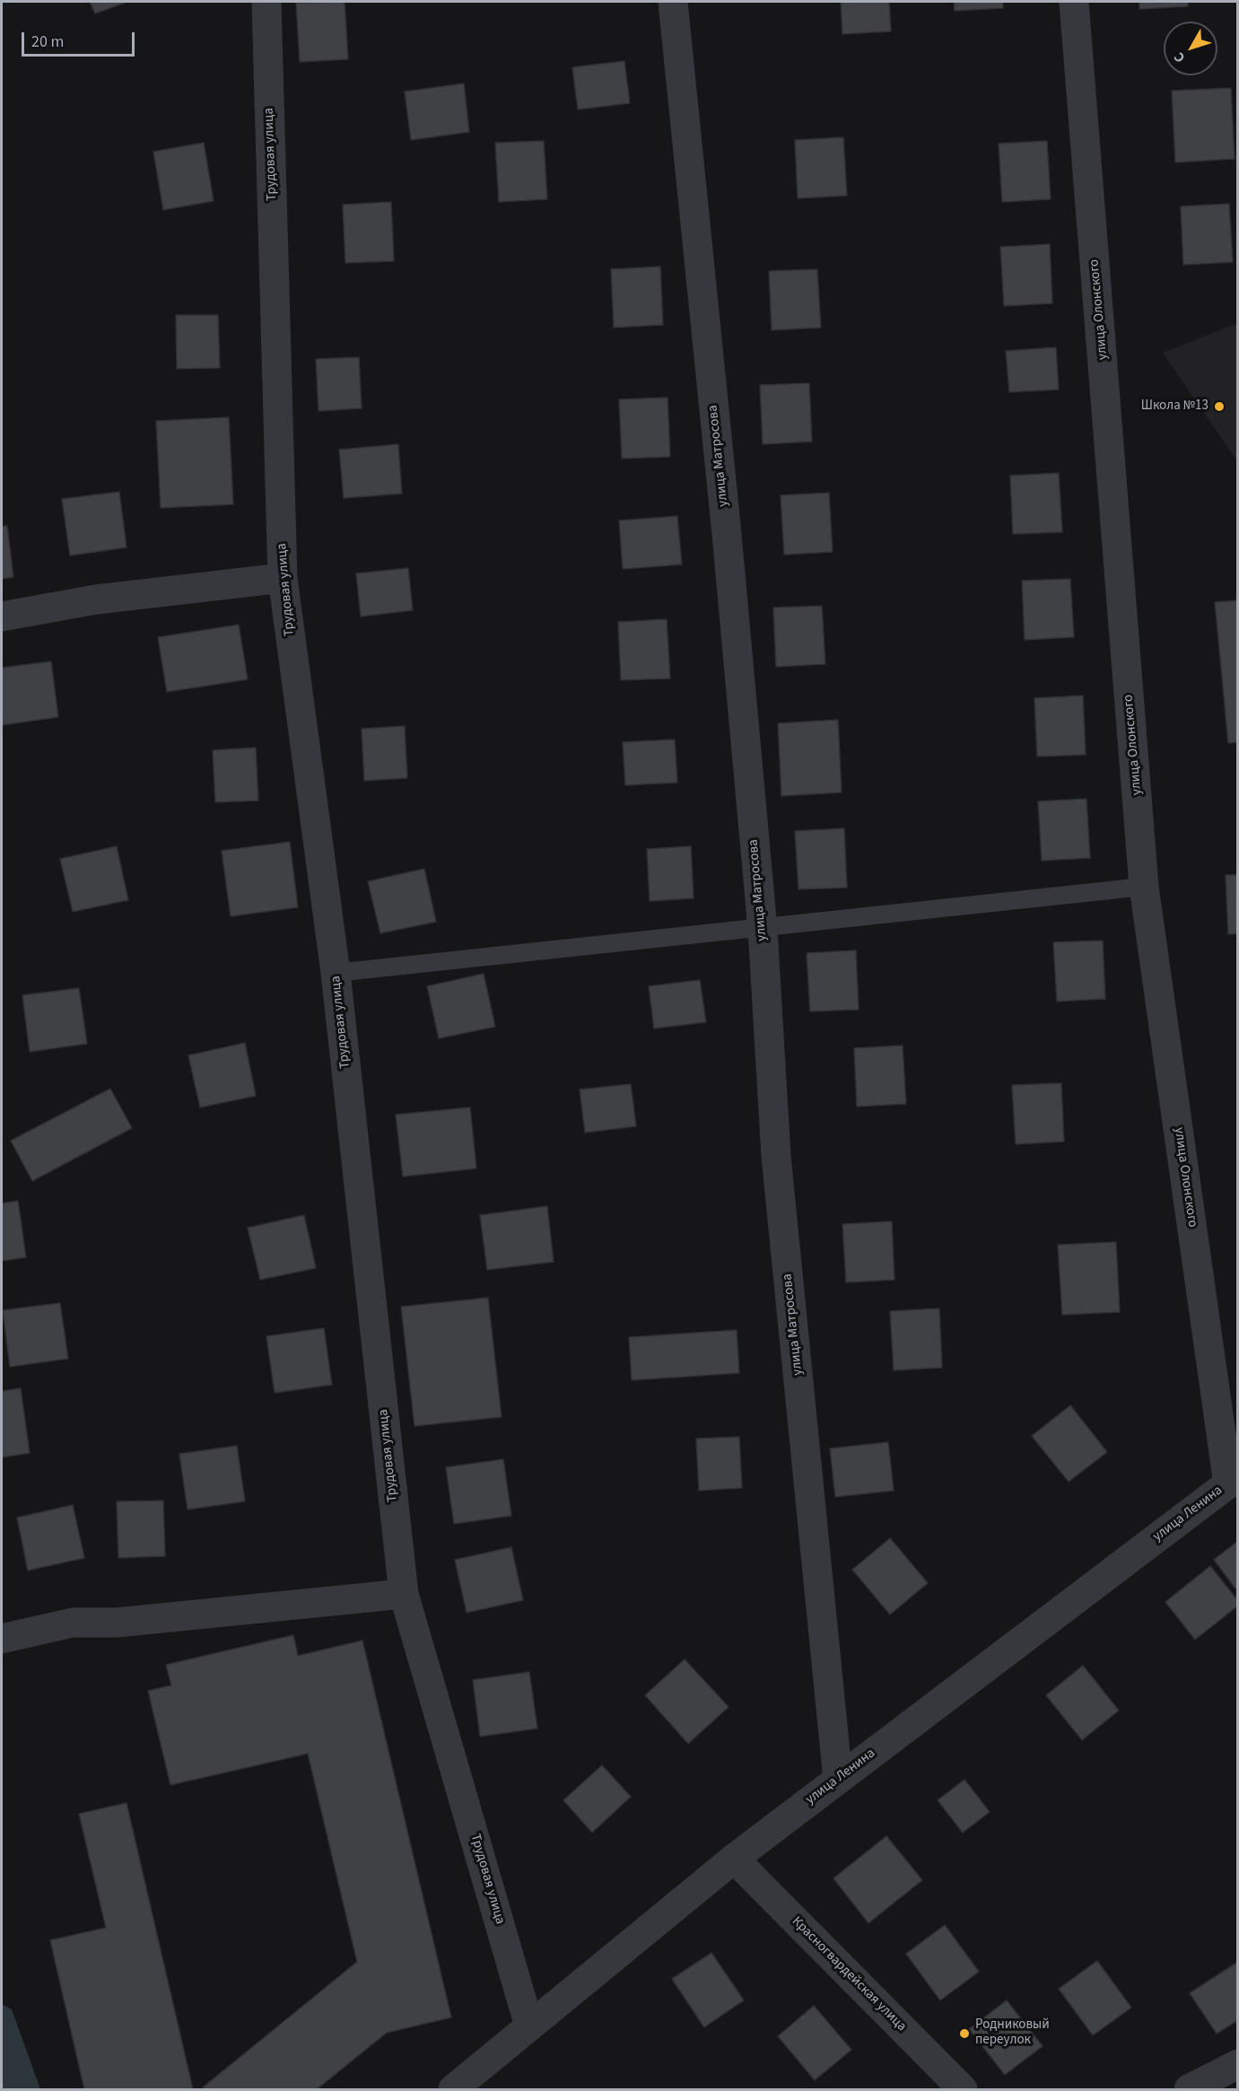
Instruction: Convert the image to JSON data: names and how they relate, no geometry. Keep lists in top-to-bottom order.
{
  "streets": {
    "street": [
      "Трудовая улица",
      "улица Олонского",
      "улица Матросова",
      "улица Ленина",
      "Красногвардейская улица"
    ]
  },
  "crossings": [
    ["Трудовая улица", "улица Ленина"],
    ["улица Олонского", "улица Ленина"],
    ["улица Матросова", "улица Ленина"],
    ["улица Ленина", "Красногвардейская улица"]
  ],
  "places": ["Школа №13", "Родниковый переулок"],
  "scale_bar": "20 m",
  "north": "bottom left"
}
